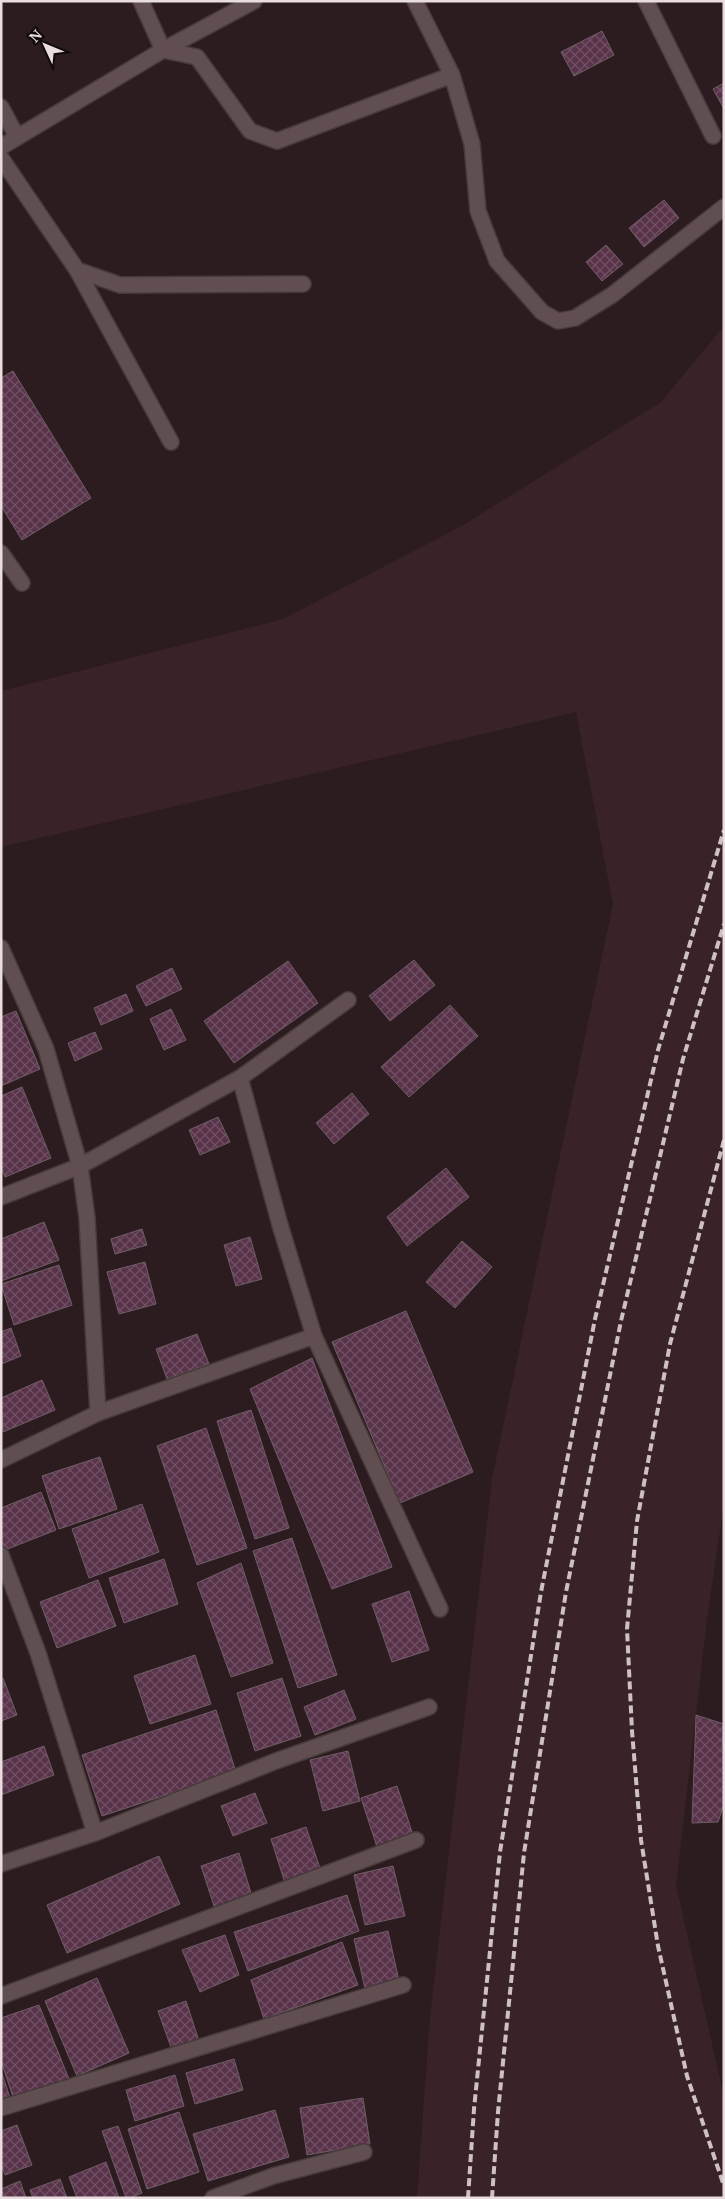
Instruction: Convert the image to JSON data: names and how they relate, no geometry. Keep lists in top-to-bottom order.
{
  "north": "top left"
}
